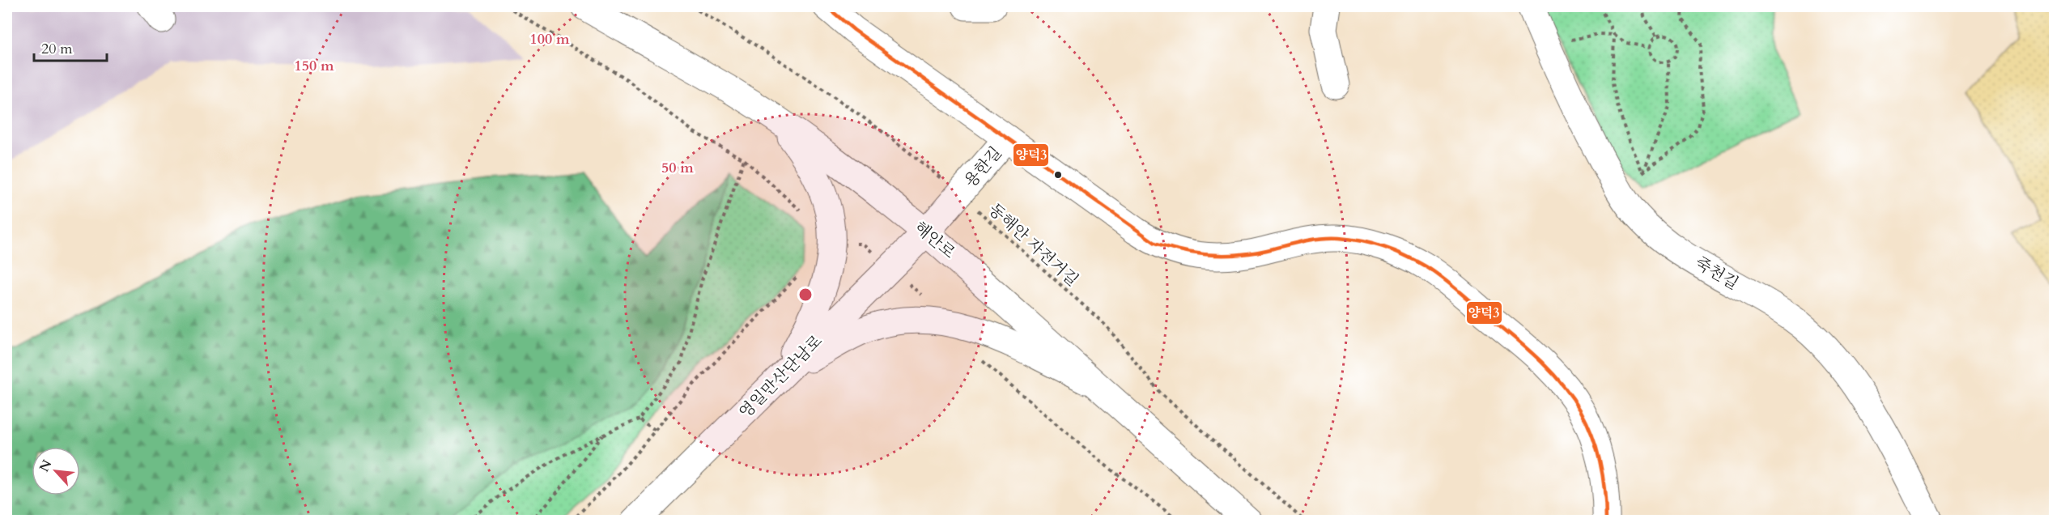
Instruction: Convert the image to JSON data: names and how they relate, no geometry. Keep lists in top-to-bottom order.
{
  "streets": {
    "street": [
      "용한길",
      "해안로",
      "죽천길",
      "영일만산단남로"
    ],
    "path": ["동해안 자전거길"]
  },
  "crossings": [
    ["용한길", "해안로"],
    ["용한길", "동해안 자전거길"],
    ["용한길", "영일만산단남로"],
    ["해안로", "영일만산단남로"]
  ],
  "lines": ["transit line 양덕3"],
  "scale_bar": "20 m",
  "north": "top left",
  "rings": ["100 m", "150 m", "50 m"]
}
